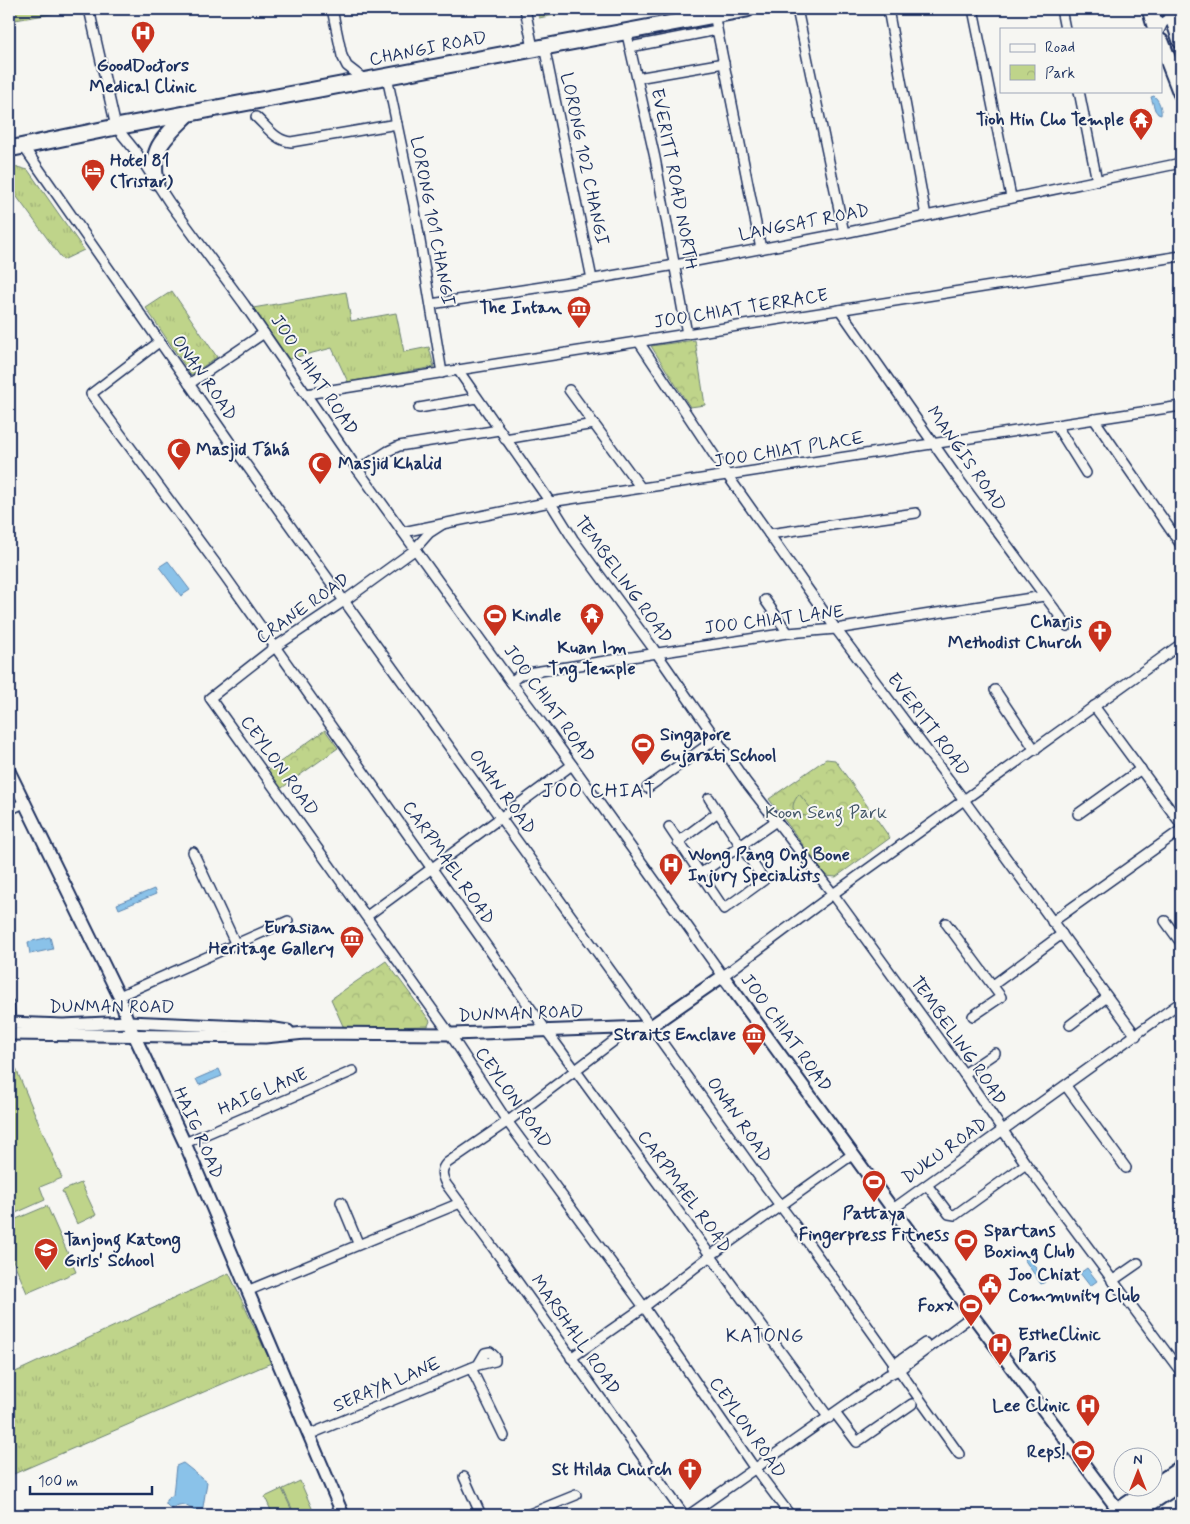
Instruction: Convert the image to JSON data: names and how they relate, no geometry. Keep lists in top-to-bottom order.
{
  "streets": {
    "main road": ["CHANGI ROAD"],
    "street": [
      "LORONG 102 CHANGI",
      "EVERITT ROAD NORTH",
      "LORONG 101 CHANGI",
      "LANGSAT ROAD",
      "JOO CHIAT TERRACE",
      "JOO CHIAT ROAD",
      "ONAN ROAD",
      "JOO CHIAT PLACE",
      "MANGIS ROAD",
      "TEMBELING ROAD",
      "CRANE ROAD",
      "JOO CHIAT LANE",
      "EVERITT ROAD",
      "CEYLON ROAD",
      "CARPMAEL ROAD",
      "DUNMAN ROAD",
      "HAIG LANE",
      "HAIG ROAD",
      "DUKU ROAD",
      "MARSHALL ROAD",
      "SERAYA LANE"
    ]
  },
  "crossings": [
    ["CHANGI ROAD", "LORONG 102 CHANGI"],
    ["CHANGI ROAD", "EVERITT ROAD NORTH"],
    ["CHANGI ROAD", "LORONG 101 CHANGI"],
    ["CHANGI ROAD", "JOO CHIAT ROAD"],
    ["CHANGI ROAD", "ONAN ROAD"],
    ["LORONG 102 CHANGI", "LANGSAT ROAD"],
    ["EVERITT ROAD NORTH", "LANGSAT ROAD"],
    ["EVERITT ROAD NORTH", "JOO CHIAT TERRACE"],
    ["LORONG 101 CHANGI", "LANGSAT ROAD"],
    ["LORONG 101 CHANGI", "JOO CHIAT TERRACE"],
    ["JOO CHIAT TERRACE", "JOO CHIAT ROAD"],
    ["JOO CHIAT TERRACE", "MANGIS ROAD"],
    ["JOO CHIAT TERRACE", "TEMBELING ROAD"],
    ["JOO CHIAT TERRACE", "EVERITT ROAD"],
    ["JOO CHIAT ROAD", "JOO CHIAT PLACE"],
    ["JOO CHIAT ROAD", "CRANE ROAD"],
    ["JOO CHIAT ROAD", "JOO CHIAT LANE"],
    ["JOO CHIAT ROAD", "DUNMAN ROAD"],
    ["JOO CHIAT ROAD", "DUKU ROAD"],
    ["ONAN ROAD", "CRANE ROAD"],
    ["ONAN ROAD", "CARPMAEL ROAD"],
    ["ONAN ROAD", "DUNMAN ROAD"],
    ["JOO CHIAT PLACE", "MANGIS ROAD"],
    ["JOO CHIAT PLACE", "TEMBELING ROAD"],
    ["JOO CHIAT PLACE", "CRANE ROAD"],
    ["JOO CHIAT PLACE", "EVERITT ROAD"],
    ["MANGIS ROAD", "JOO CHIAT LANE"],
    ["TEMBELING ROAD", "JOO CHIAT LANE"],
    ["TEMBELING ROAD", "DUKU ROAD"],
    ["CRANE ROAD", "CEYLON ROAD"],
    ["CRANE ROAD", "CARPMAEL ROAD"],
    ["JOO CHIAT LANE", "EVERITT ROAD"],
    ["EVERITT ROAD", "DUKU ROAD"],
    ["CEYLON ROAD", "DUNMAN ROAD"],
    ["CEYLON ROAD", "MARSHALL ROAD"],
    ["CARPMAEL ROAD", "DUNMAN ROAD"],
    ["DUNMAN ROAD", "HAIG ROAD"],
    ["HAIG LANE", "HAIG ROAD"],
    ["HAIG ROAD", "SERAYA LANE"]
  ],
  "districts": ["JOO CHIAT", "KATONG"],
  "parks": ["Koon Seng Park"],
  "places": {
    "hospital": [
      "GoodDoctors Medical Clinic",
      "Wong Pang Ong Bone Injury Specialists",
      "EstheClinic Paris",
      "Lee Clinic"
    ],
    "temple": ["Tioh Hin Cho Temple", "Kuan Im Tng Temple"],
    "hotel": ["Hotel 81 (Tristar)"],
    "museum": ["The Intan", "Eurasian Heritage Gallery", "Straits Enclave"],
    "mosque": ["Masjid Táhá", "Masjid Khalid"],
    "sports": [
      "Kindle",
      "Singapore Gujarati School",
      "Pattaya Fingerpress Fitness",
      "Spartans Boxing Club",
      "Foxx",
      "Reps!"
    ],
    "church": ["Charis Methodist Church", "St Hilda Church"],
    "school or university": ["Tanjong Katong Girls' School"],
    "public building": ["Joo Chiat Community Club"]
  },
  "legend": ["Road", "Park"],
  "scale_bar": "100 m",
  "north": "top"
}
